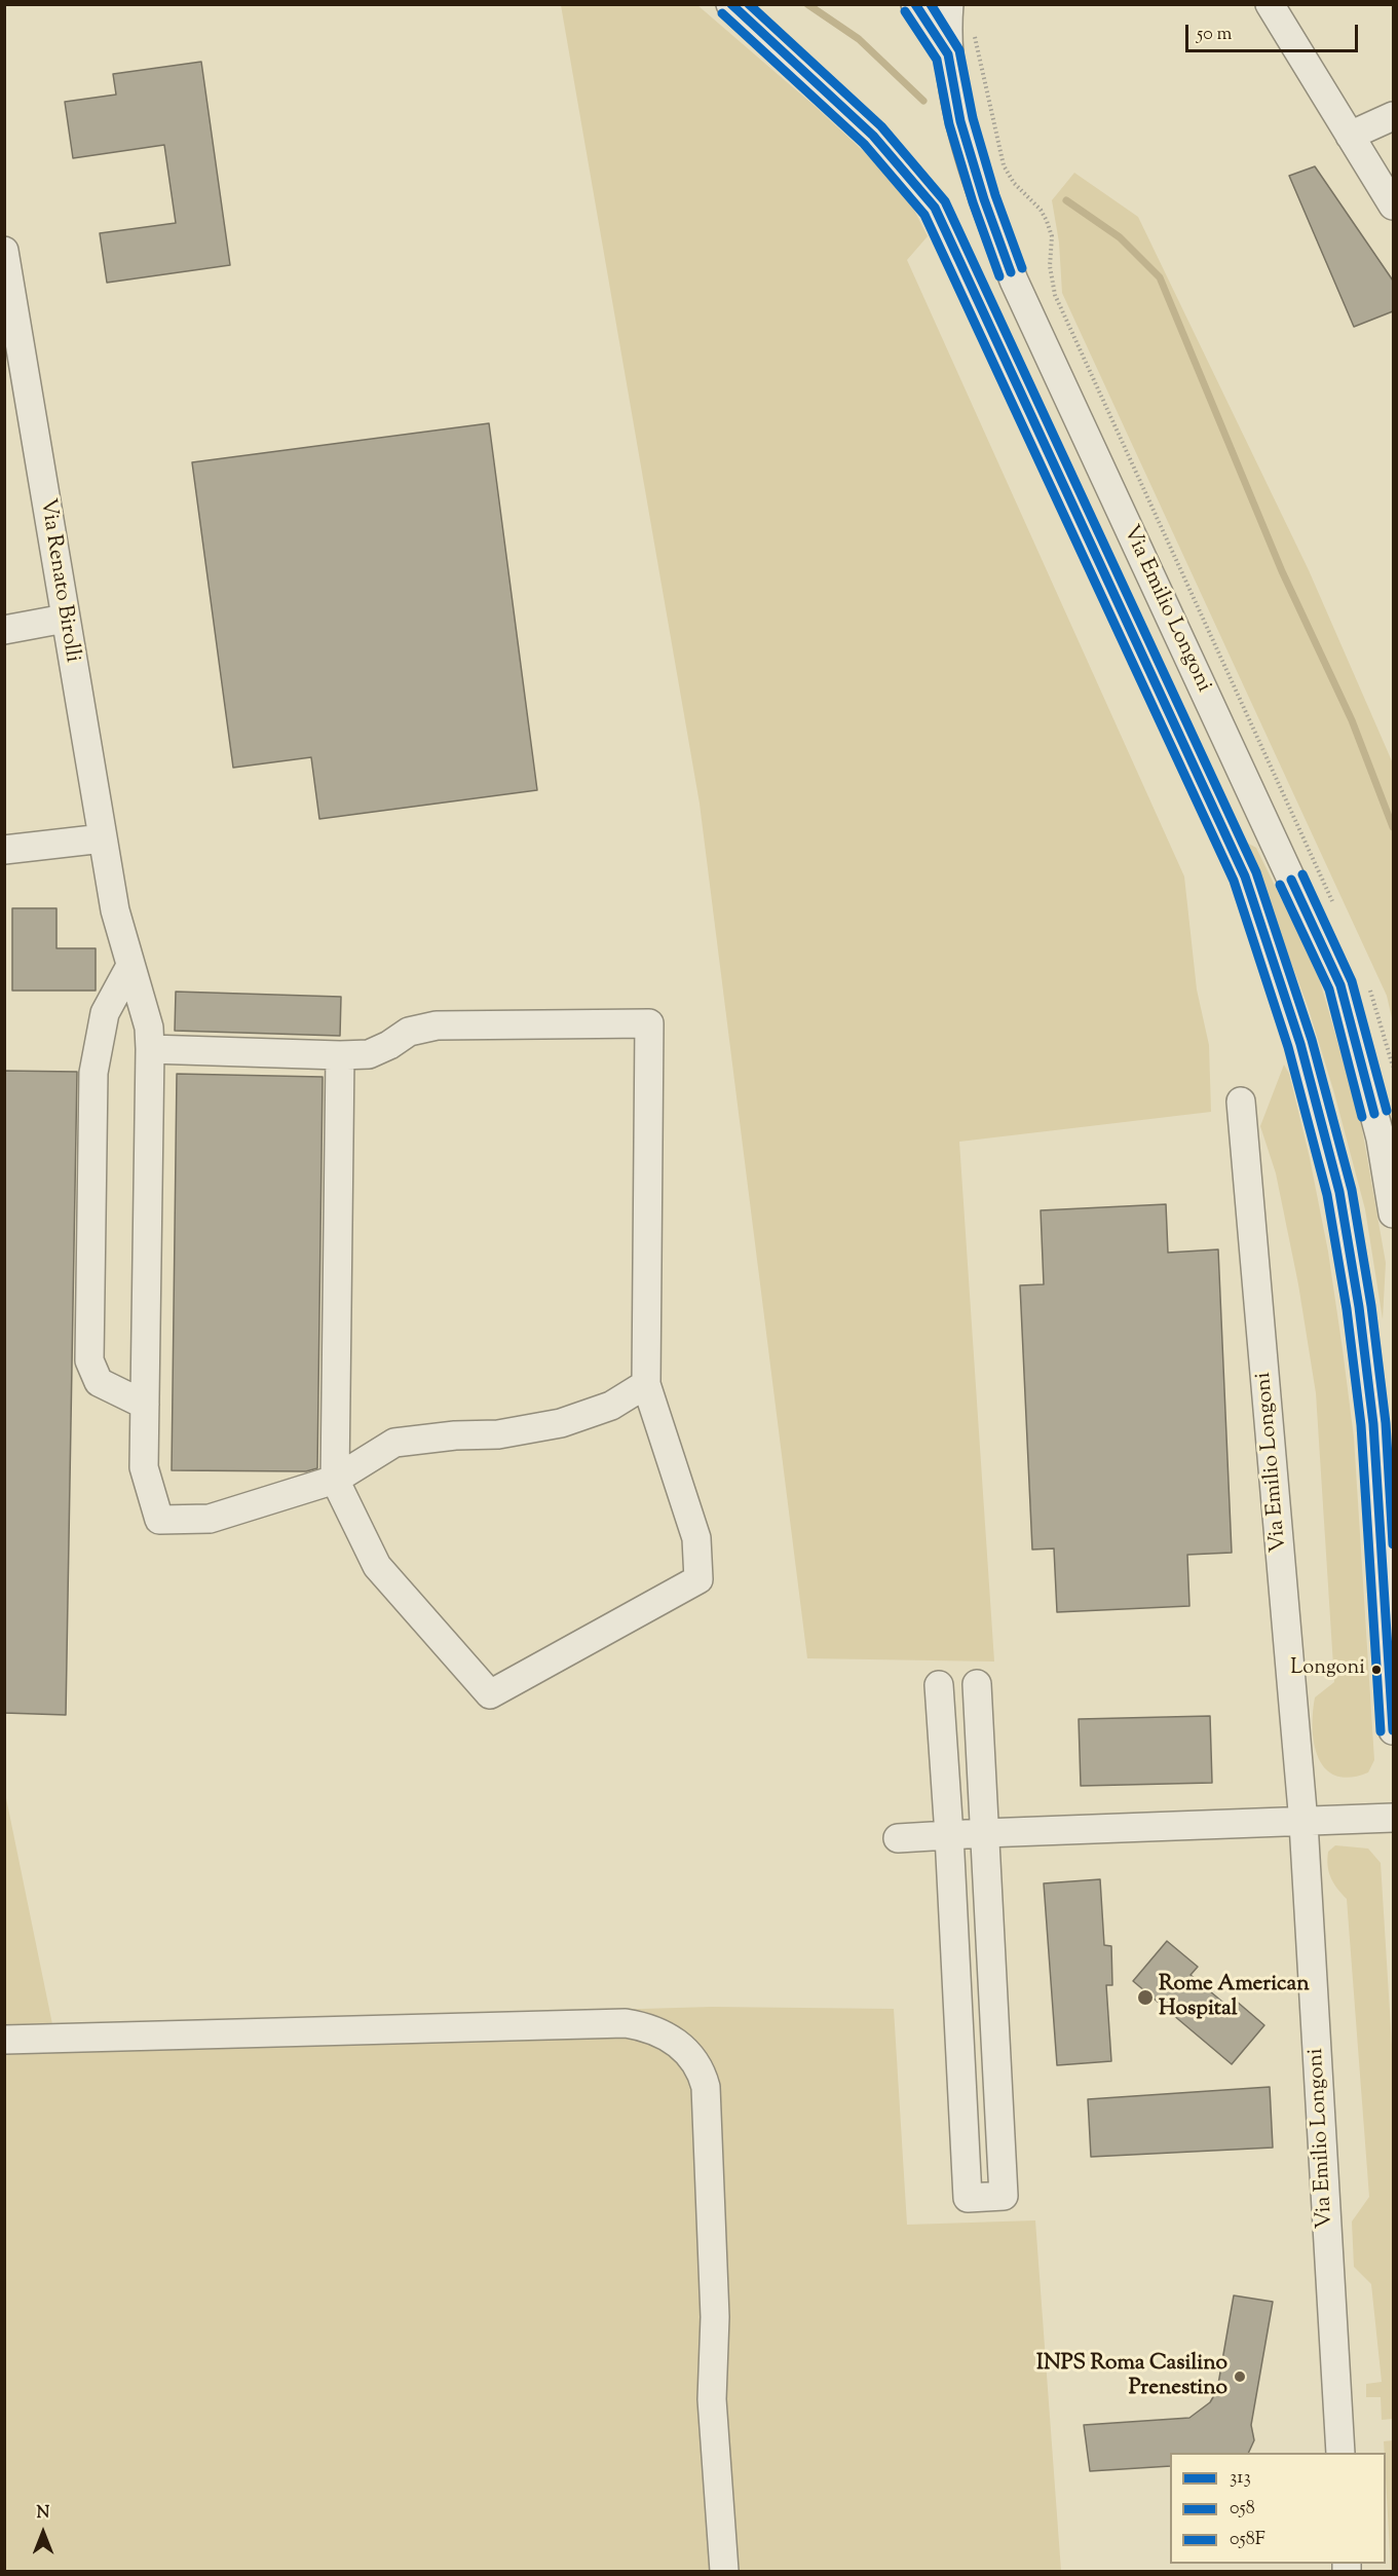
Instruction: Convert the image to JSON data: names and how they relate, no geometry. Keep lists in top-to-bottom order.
{
  "streets": {
    "street": ["Via Renato Birolli", "Via Emilio Longoni"]
  },
  "places": ["Longoni", "Rome American Hospital", "INPS Roma Casilino Prenestino"],
  "lines": ["transit line 313", "transit line 058F", "transit line 058"],
  "legend": ["313", "058", "058F"],
  "scale_bar": "50 m",
  "north": "top"
}
